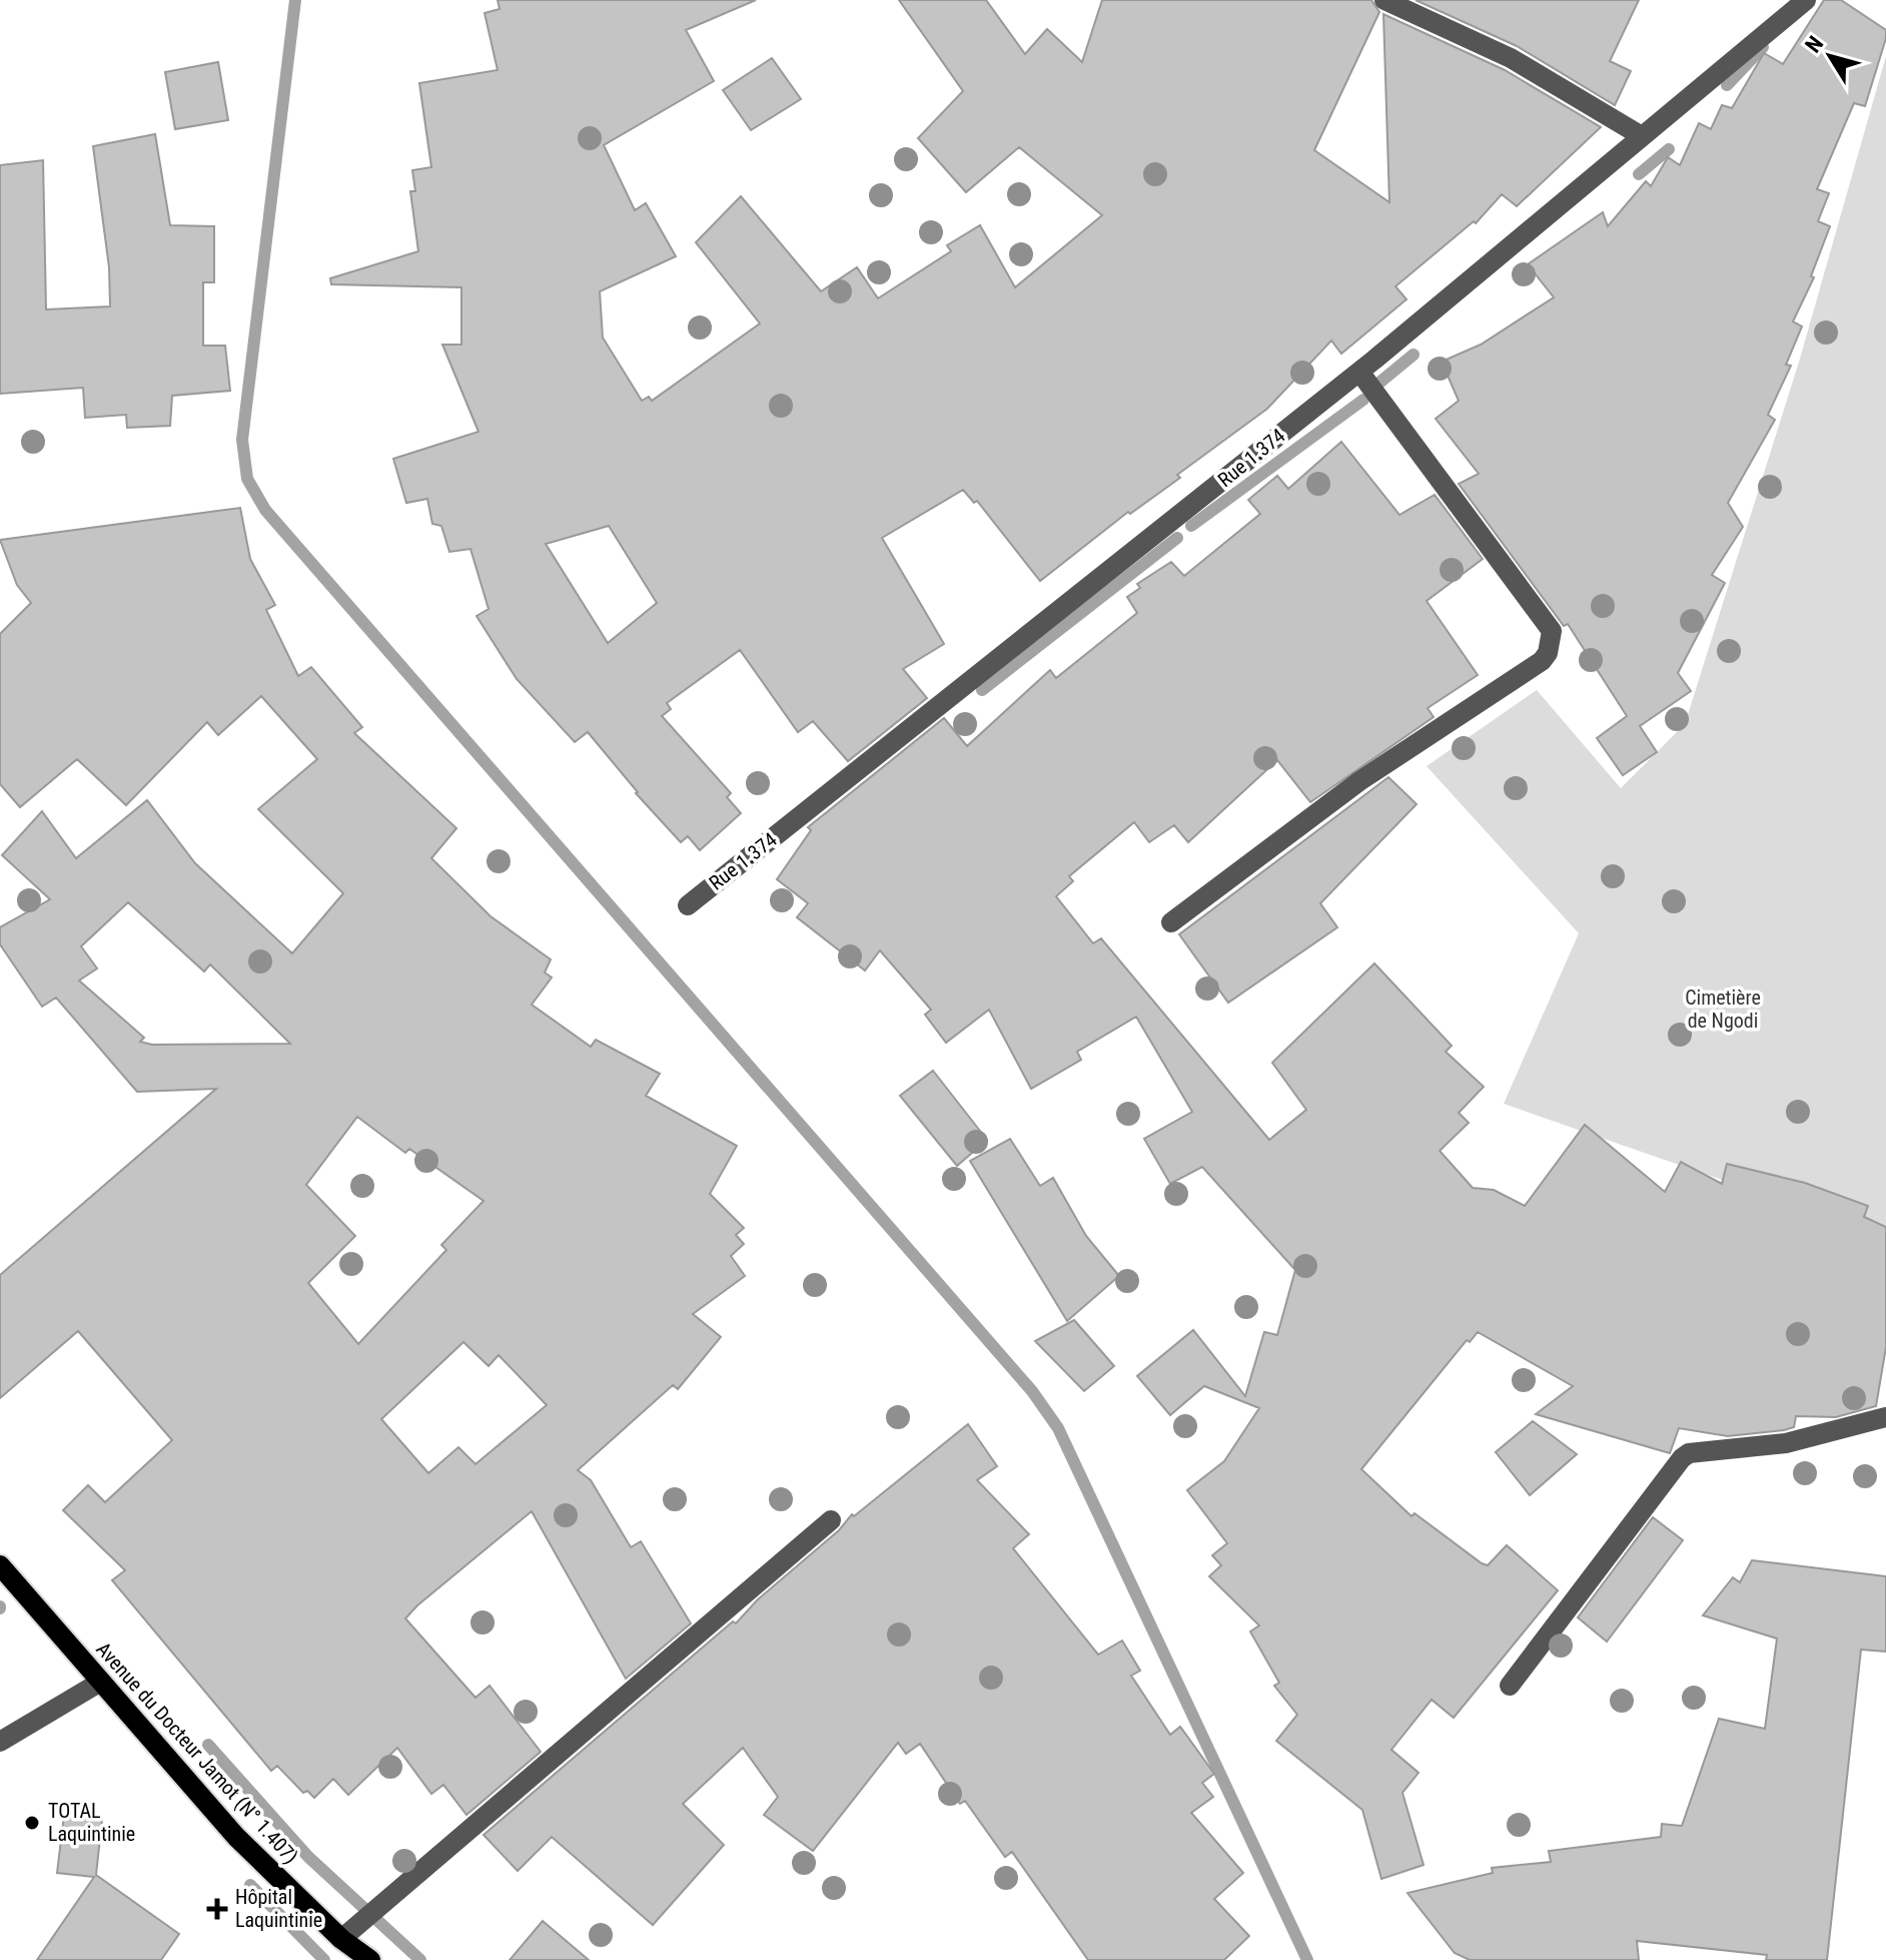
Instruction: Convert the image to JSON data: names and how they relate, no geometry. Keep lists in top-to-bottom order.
{
  "streets": {
    "main road": ["Avenue du Docteur Jamot (N° 1.407)"],
    "street": ["Rue 1.374"]
  },
  "parks": ["Cimetière de Ngodi"],
  "places": {
    "other": ["TOTAL Laquintinie"],
    "health": ["Hôpital Laquintinie"]
  },
  "north": "top left"
}
